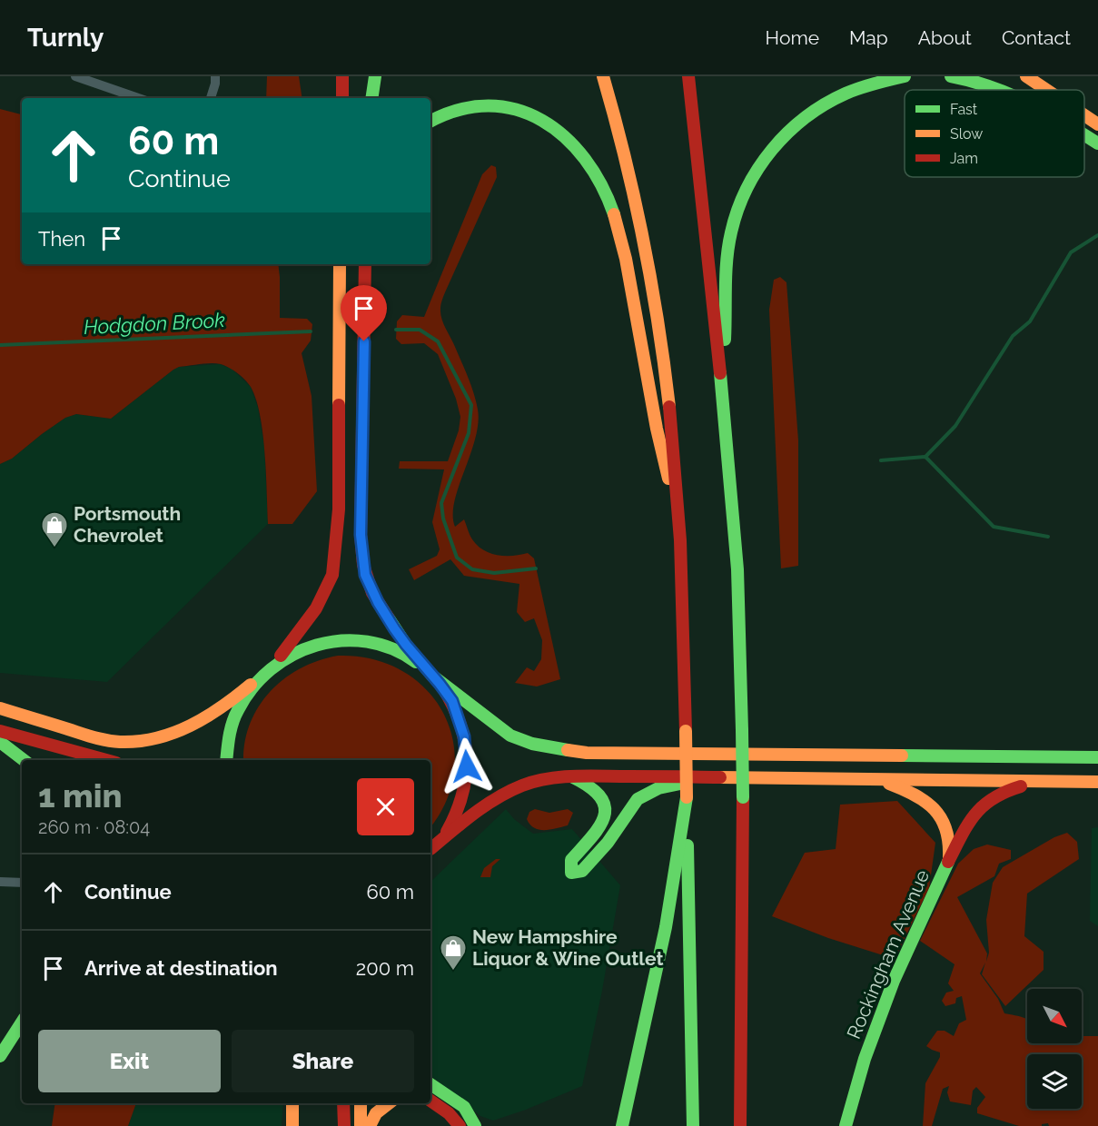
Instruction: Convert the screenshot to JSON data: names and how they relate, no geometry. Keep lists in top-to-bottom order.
{
  "streets": {
    "main road": ["Rockingham Avenue"]
  },
  "water": ["Hodgdon Brook"],
  "places": {
    "shop": ["Portsmouth Chevrolet", "New Hampshire Liquor & Wine Outlet"]
  },
  "legend": ["Fast", "Slow", "Jam"],
  "north": "bottom right",
  "page": {
    "header": "Turnly",
    "nav": [
      "Home",
      "Map",
      "About",
      "Contact"
    ],
    "turn": ["60 m", "Continue"],
    "then": "Then",
    "heading": ["1 min", "260 m · 08:04"],
    "list": [
      {
        "name": "Continue",
        "value": "60 m"
      },
      {
        "name": "Arrive at destination",
        "value": "200 m"
      }
    ],
    "buttons": ["Exit", "Share"]
  }
}
